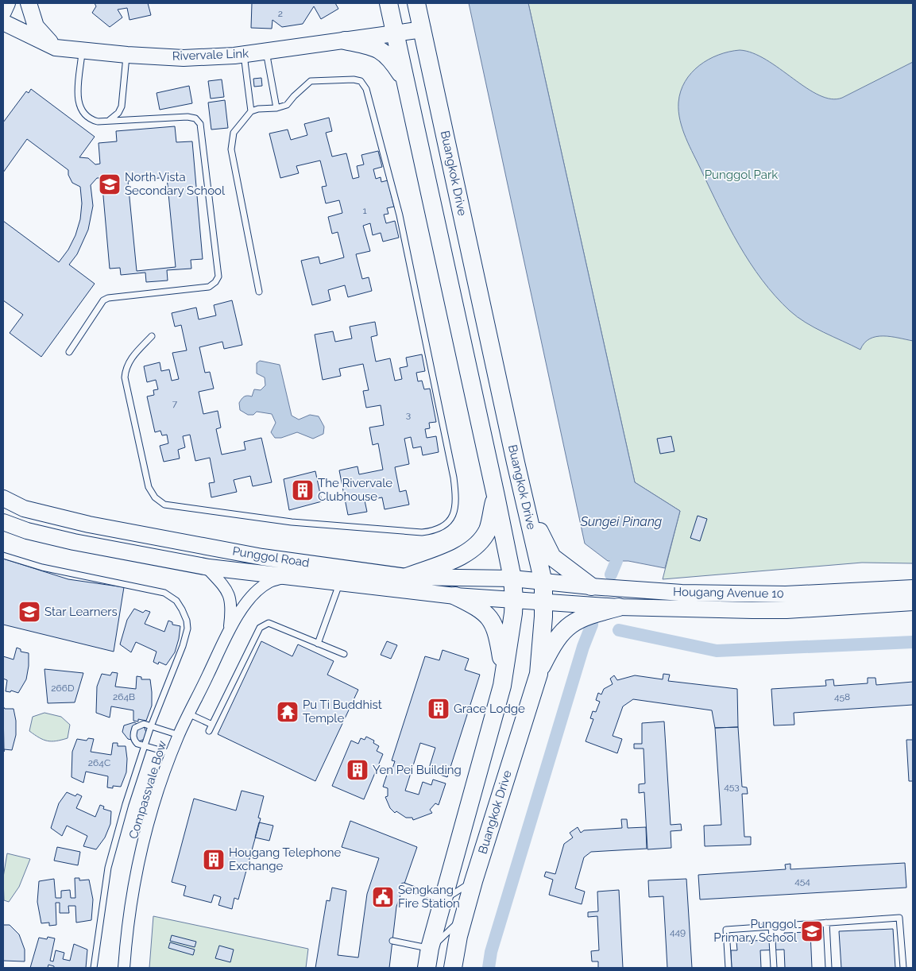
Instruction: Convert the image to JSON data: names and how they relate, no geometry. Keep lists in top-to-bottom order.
{
  "streets": {
    "main road": [
      "Rivervale Link",
      "Buangkok Drive",
      "Punggol Road",
      "Hougang Avenue 10"
    ],
    "street": ["Compassvale Bow"]
  },
  "crossings": [
    ["Rivervale Link", "Buangkok Drive"],
    ["Buangkok Drive", "Punggol Road"],
    ["Buangkok Drive", "Hougang Avenue 10"],
    ["Punggol Road", "Hougang Avenue 10"],
    ["Punggol Road", "Compassvale Bow"]
  ],
  "water": ["Sungei Pinang"],
  "parks": ["Punggol Park"],
  "places": {
    "school or university": ["North Vista Secondary School", "Star Learners", "Punggol Primary School"],
    "building": [
      "The Rivervale Clubhouse",
      "Grace Lodge",
      "Yen Pei Building",
      "Hougang Telephone Exchange"
    ],
    "temple": ["Pu Ti Buddhist Temple"],
    "public building": ["Sengkang Fire Station"]
  },
  "house_numbers": [
    "2",
    "1",
    "7",
    "3",
    "266D",
    "264B",
    "458",
    "264C",
    "453",
    "454",
    "449"
  ]
}
